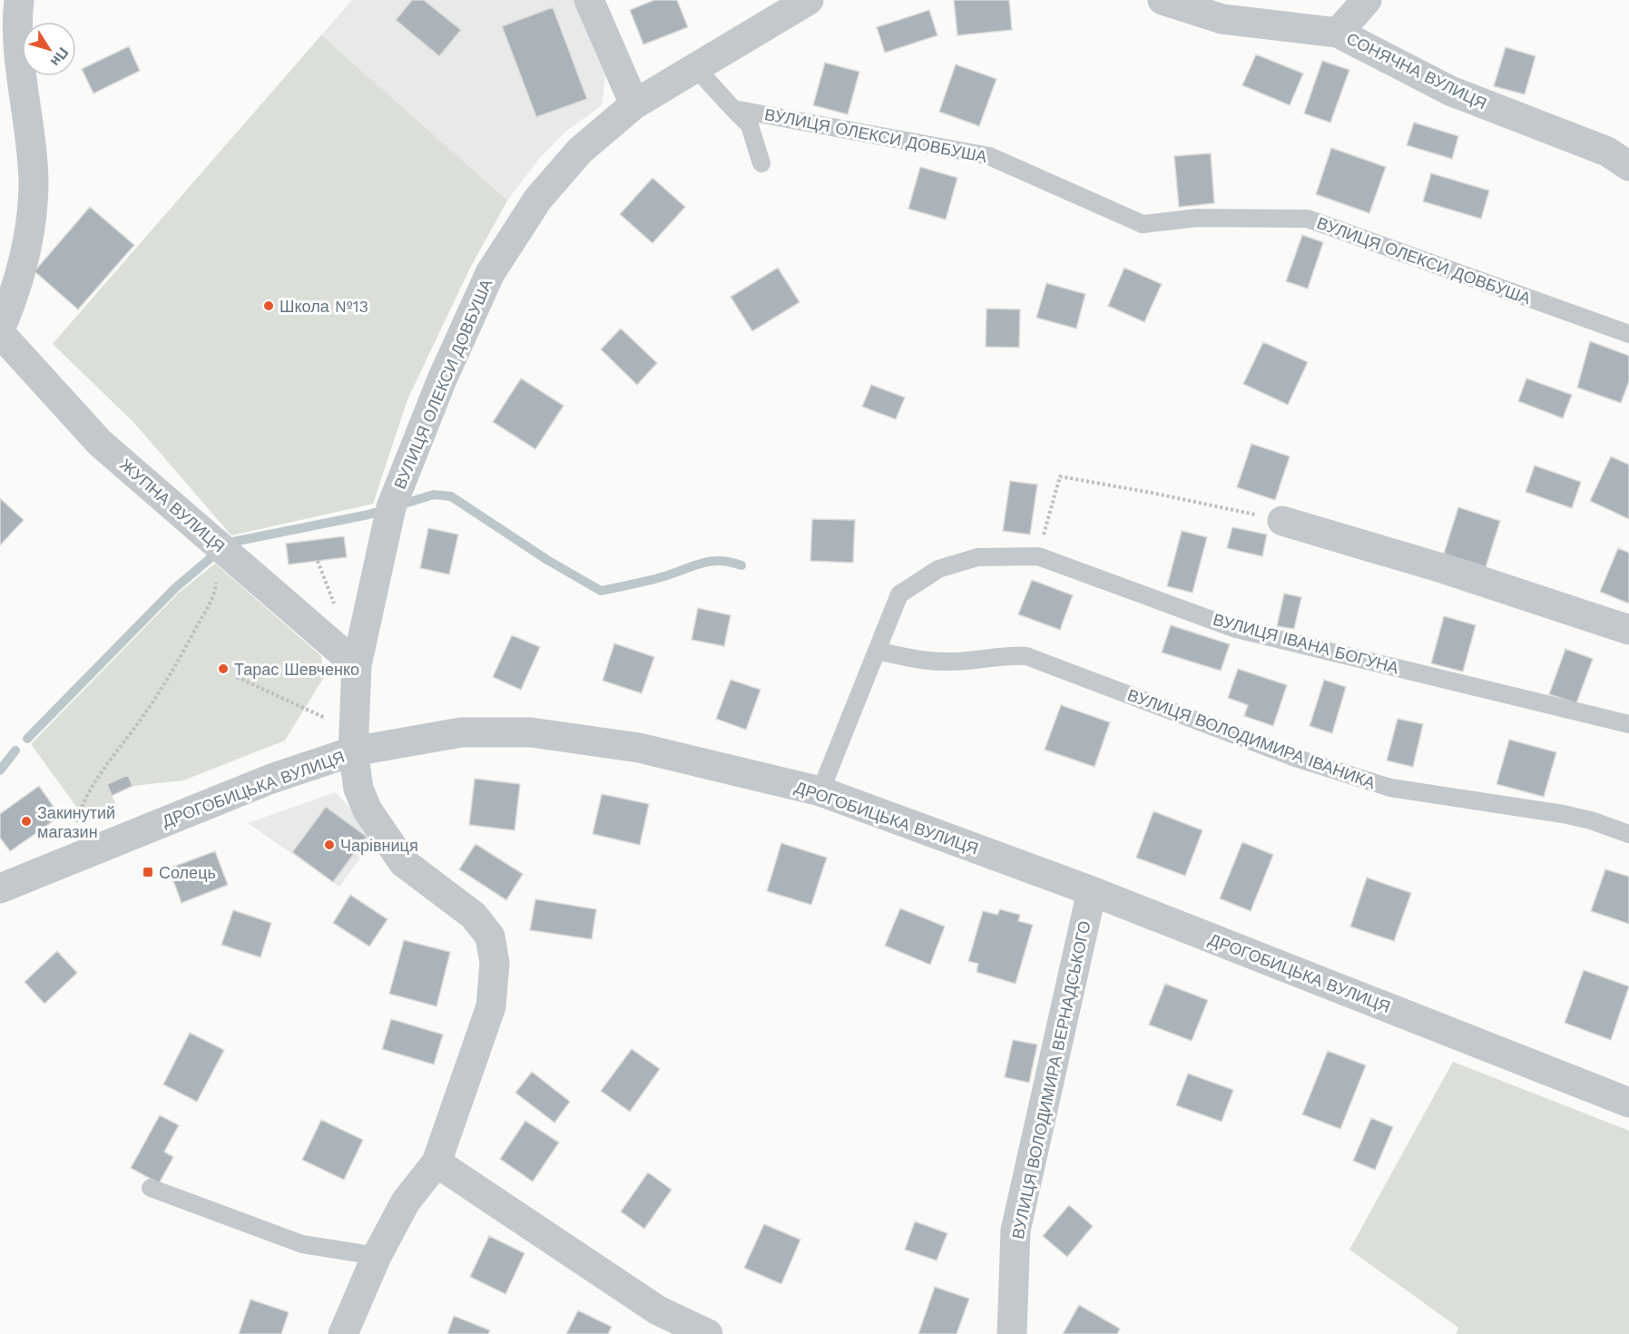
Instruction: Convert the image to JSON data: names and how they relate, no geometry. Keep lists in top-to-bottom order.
{
  "streets": {
    "street": [
      "СОНЯЧНА ВУЛИЦЯ",
      "ВУЛИЦЯ ОЛЕКСИ ДОВБУША",
      "ЖУПНА ВУЛИЦЯ",
      "ДРОГОБИЦЬКА ВУЛИЦЯ",
      "ВУЛИЦЯ ВОЛОДИМИРА ВЕРНАДСЬКОГО"
    ],
    "lane": ["ВУЛИЦЯ ІВАНА БОГУНА", "ВУЛИЦЯ ВОЛОДИМИРА ІВАНИКА"]
  },
  "crossings": [
    ["ВУЛИЦЯ ОЛЕКСИ ДОВБУША", "ЖУПНА ВУЛИЦЯ"],
    ["ВУЛИЦЯ ОЛЕКСИ ДОВБУША", "ДРОГОБИЦЬКА ВУЛИЦЯ"],
    ["ВУЛИЦЯ ІВАНА БОГУНА", "ВУЛИЦЯ ВОЛОДИМИРА ІВАНИКА"],
    ["ДРОГОБИЦЬКА ВУЛИЦЯ", "ВУЛИЦЯ ВОЛОДИМИРА ВЕРНАДСЬКОГО"]
  ],
  "places": {
    "other": [
      "Школа №13",
      "Тарас Шевченко",
      "Закинутий магазин",
      "Чарівниця"
    ],
    "transit": ["Солець"]
  },
  "north": "bottom right"
}
